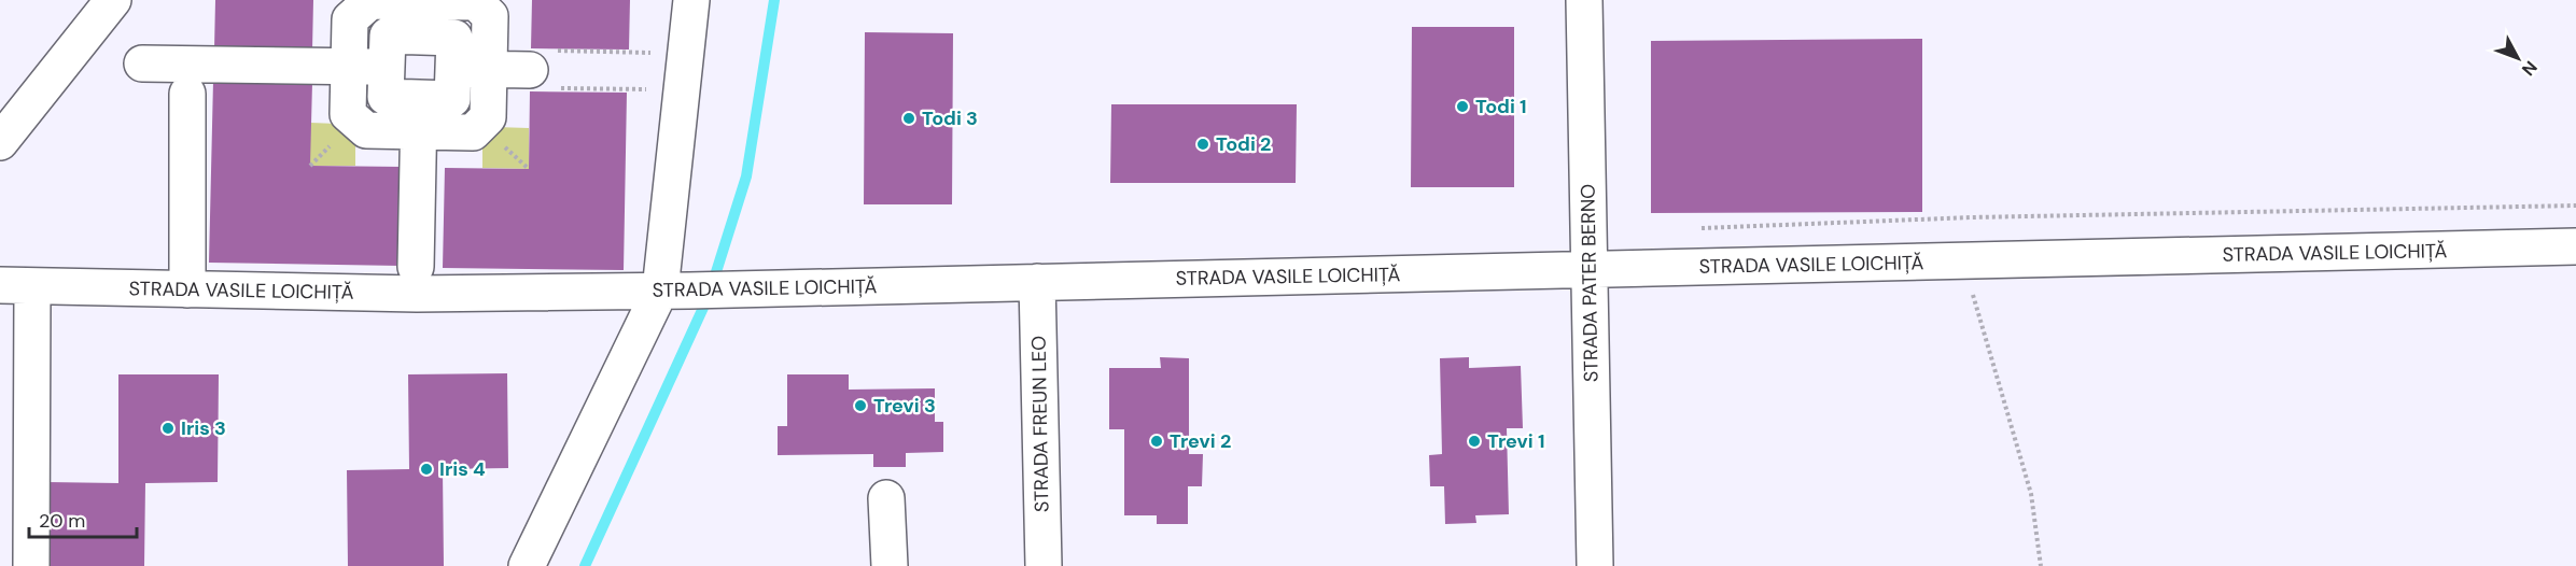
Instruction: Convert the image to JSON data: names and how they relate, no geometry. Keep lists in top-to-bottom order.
{
  "streets": {
    "street": ["STRADA VASILE LOICHIȚĂ", "STRADA PATER BERNO", "STRADA FREUN LEO"]
  },
  "crossings": [
    ["STRADA VASILE LOICHIȚĂ", "STRADA PATER BERNO"],
    ["STRADA VASILE LOICHIȚĂ", "STRADA FREUN LEO"]
  ],
  "places": [
    "Todi 1",
    "Todi 3",
    "Todi 2",
    "Trevi 3",
    "Iris 3",
    "Trevi 2",
    "Trevi 1",
    "Iris 4"
  ],
  "scale_bar": "20 m",
  "north": "bottom right"
}
